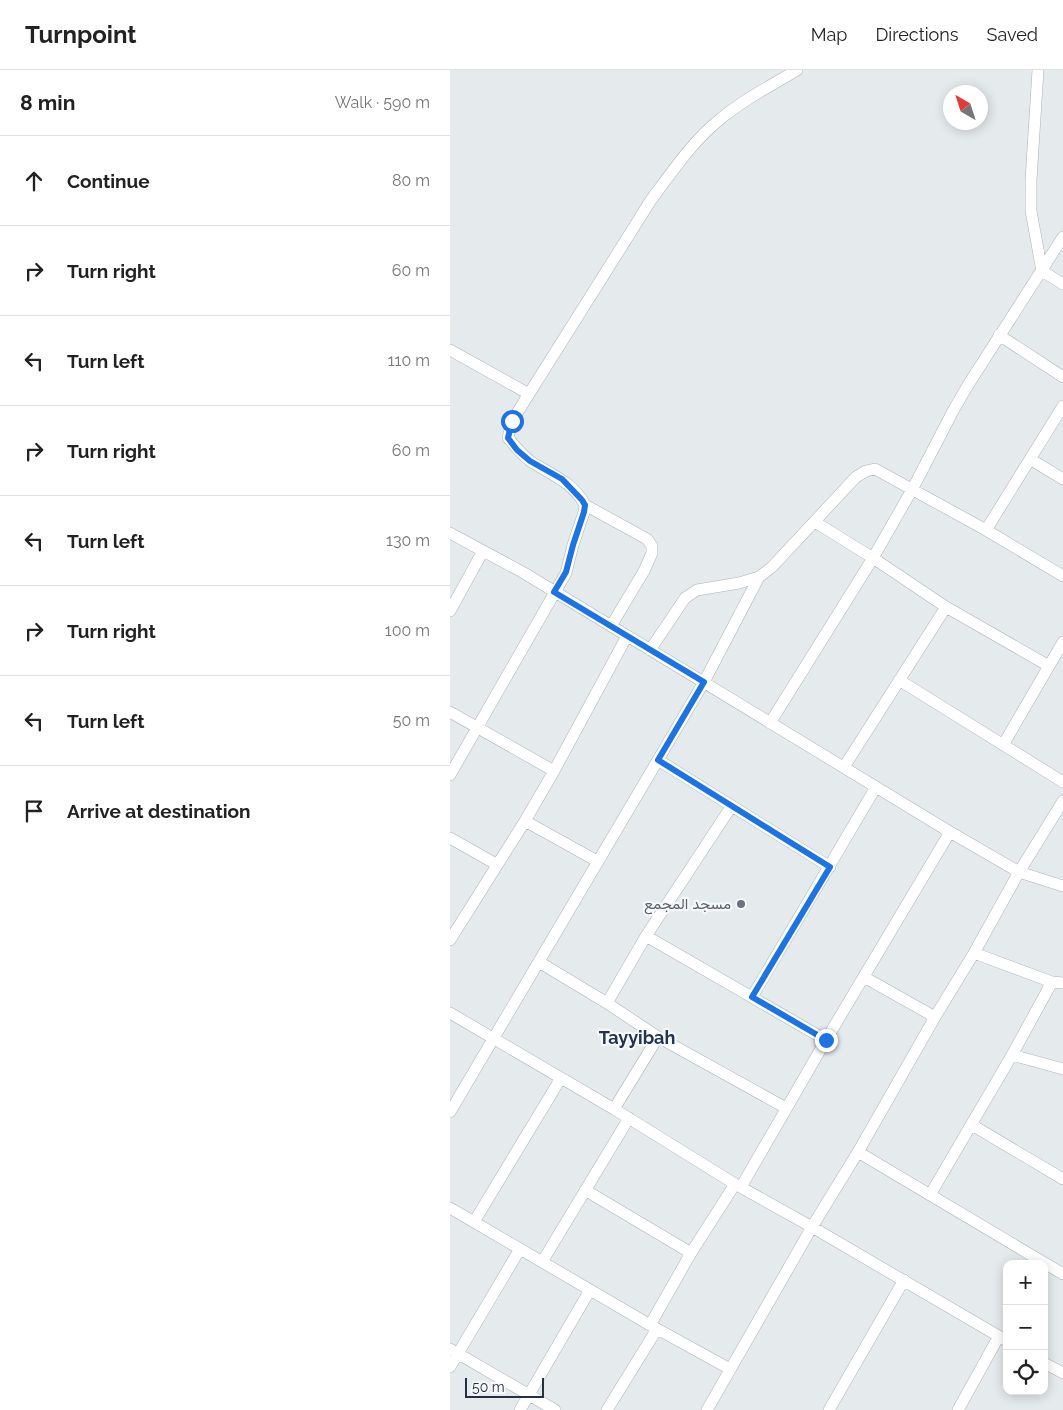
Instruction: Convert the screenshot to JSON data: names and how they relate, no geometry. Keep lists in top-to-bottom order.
{
  "districts": ["Tayyibah"],
  "places": ["مسجد المجمع"],
  "scale_bar": "50 m",
  "north": "top left",
  "page": {
    "header": "Turnpoint",
    "nav": ["Map", "Directions", "Saved"],
    "heading": ["8 min", "Walk · 590 m"],
    "list": [
      ["Continue", "80 m"],
      ["Turn right", "60 m"],
      ["Turn left", "110 m"],
      ["Turn right", "60 m"],
      ["Turn left", "130 m"],
      ["Turn right", "100 m"],
      ["Turn left", "50 m"],
      "Arrive at destination"
    ],
    "map_buttons": ["+", "−"],
    "scale": "50 m"
  }
}
